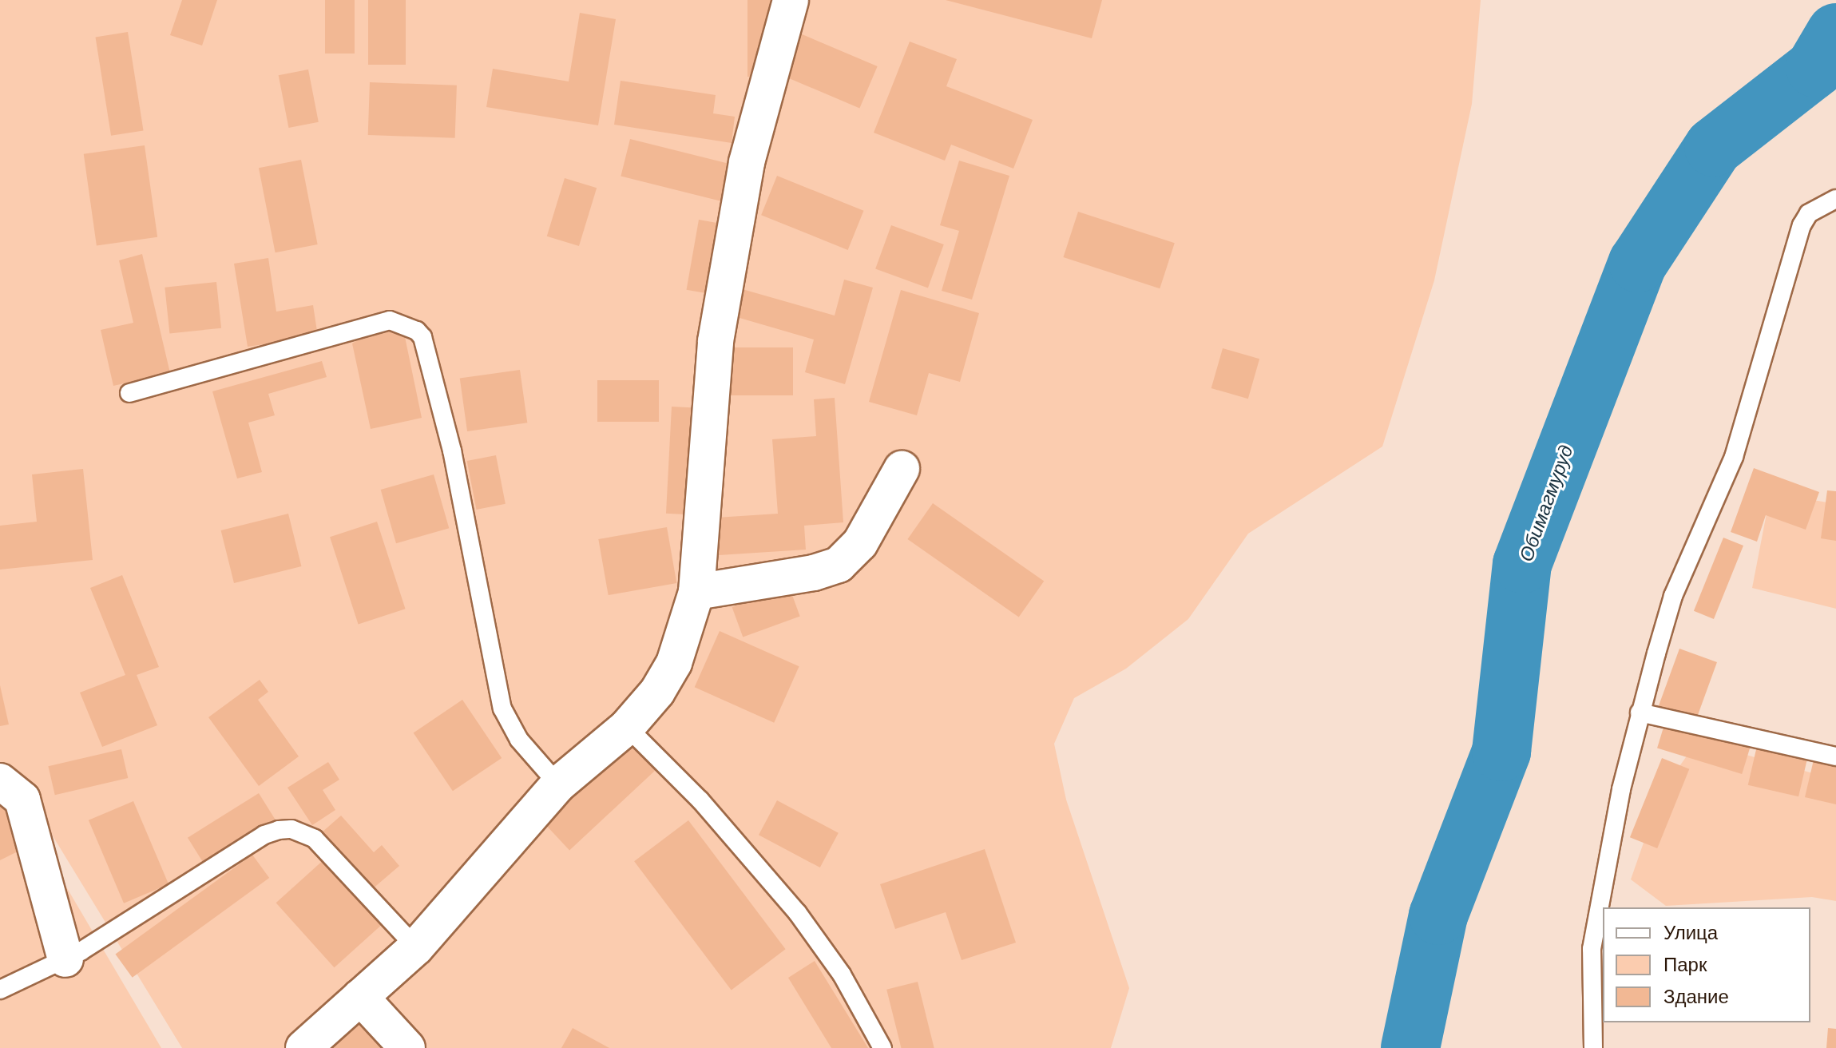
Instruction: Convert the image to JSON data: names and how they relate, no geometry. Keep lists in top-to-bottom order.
{
  "water": ["Обимагмуруд"],
  "legend": ["Улица", "Парк", "Здание"]
}
